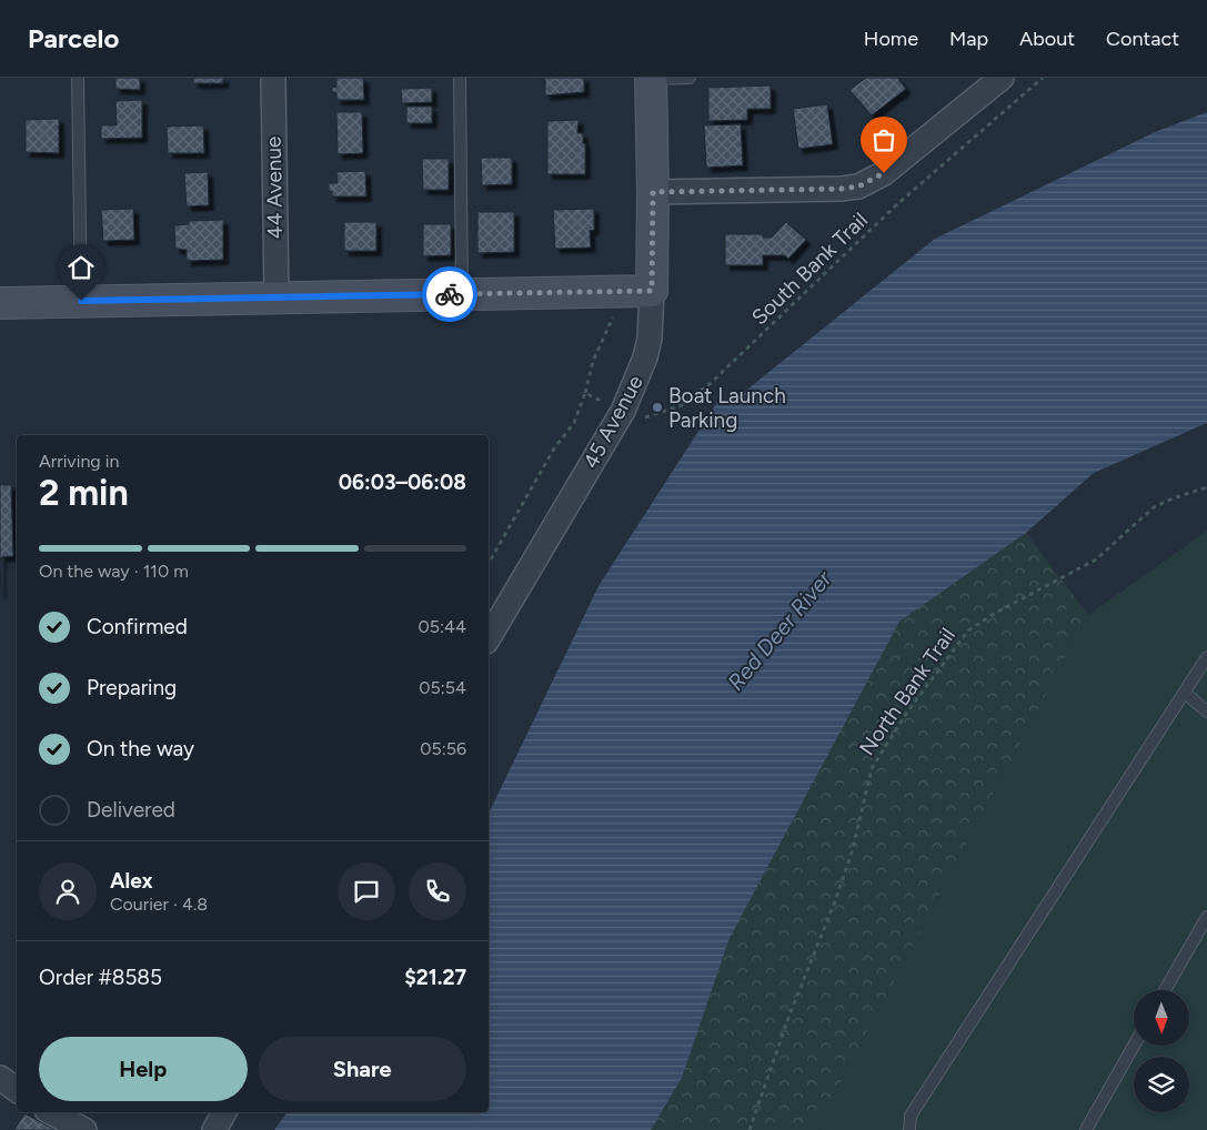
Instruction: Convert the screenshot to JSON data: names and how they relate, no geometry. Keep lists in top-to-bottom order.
{
  "streets": {
    "street": ["44 Avenue", "45 Avenue"],
    "path": ["South Bank Trail", "North Bank Trail"]
  },
  "water": ["Red Deer River"],
  "places": ["Boat Launch Parking"],
  "north": "bottom",
  "page": {
    "header": "Parcelo",
    "nav": [
      "Home",
      "Map",
      "About",
      "Contact"
    ],
    "heading": ["2 min", "Arriving in", "06:03–06:08"],
    "panel": [
      "Alex",
      "Courier · 4.8",
      "Order #8585",
      "$21.27"
    ],
    "bar": "On the way · 110 m",
    "list": [
      ["Confirmed", "05:44"],
      ["Preparing", "05:54"],
      ["On the way", "05:56"],
      "Delivered"
    ],
    "buttons": ["Help", "Share"]
  }
}
